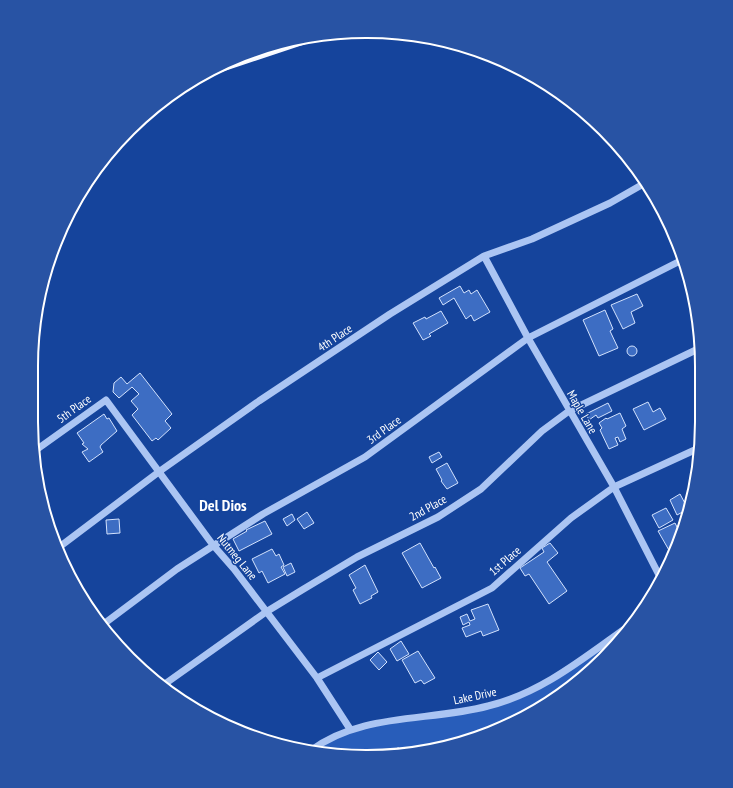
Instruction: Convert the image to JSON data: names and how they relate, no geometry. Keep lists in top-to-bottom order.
{
  "streets": {
    "street": [
      "4th Place",
      "5th Place",
      "Maple Lane",
      "3rd Place",
      "2nd Place",
      "Nutmeg Lane",
      "1st Place",
      "Lake Drive"
    ]
  },
  "crossings": [
    ["4th Place", "Maple Lane"],
    ["4th Place", "Nutmeg Lane"],
    ["5th Place", "Nutmeg Lane"],
    ["Maple Lane", "3rd Place"],
    ["Maple Lane", "2nd Place"],
    ["Maple Lane", "1st Place"],
    ["3rd Place", "Nutmeg Lane"],
    ["2nd Place", "Nutmeg Lane"],
    ["Nutmeg Lane", "1st Place"],
    ["Nutmeg Lane", "Lake Drive"]
  ],
  "districts": ["Del Dios"]
}
